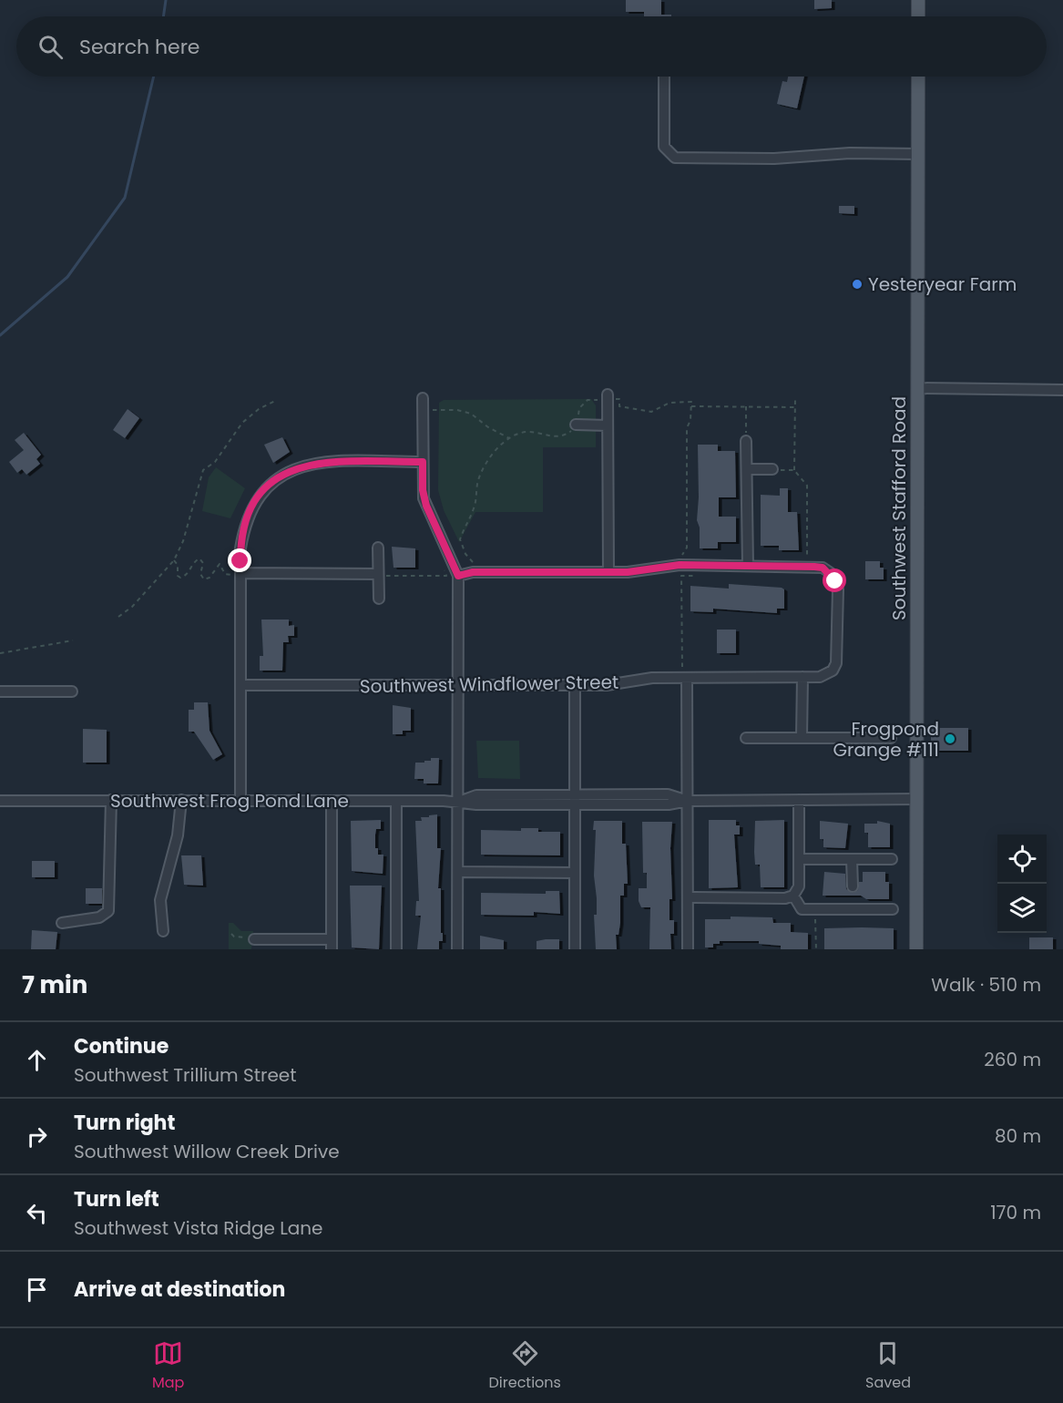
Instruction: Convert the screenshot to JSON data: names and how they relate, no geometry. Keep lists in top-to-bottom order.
{
  "streets": {
    "main road": ["Southwest Stafford Road"],
    "street": ["Southwest Windflower Street", "Southwest Frog Pond Lane"]
  },
  "crossings": [
    ["Southwest Stafford Road", "Southwest Frog Pond Lane"]
  ],
  "places": ["Yesteryear Farm", "Frogpond Grange #111"],
  "page": {
    "search": "Search here",
    "heading": ["7 min", "Walk · 510 m"],
    "list": [
      ["Continue", "Southwest Trillium Street", "260 m"],
      ["Turn right", "Southwest Willow Creek Drive", "80 m"],
      ["Turn left", "Southwest Vista Ridge Lane", "170 m"],
      "Arrive at destination"
    ],
    "nav": ["Map", "Directions", "Saved"]
  }
}
